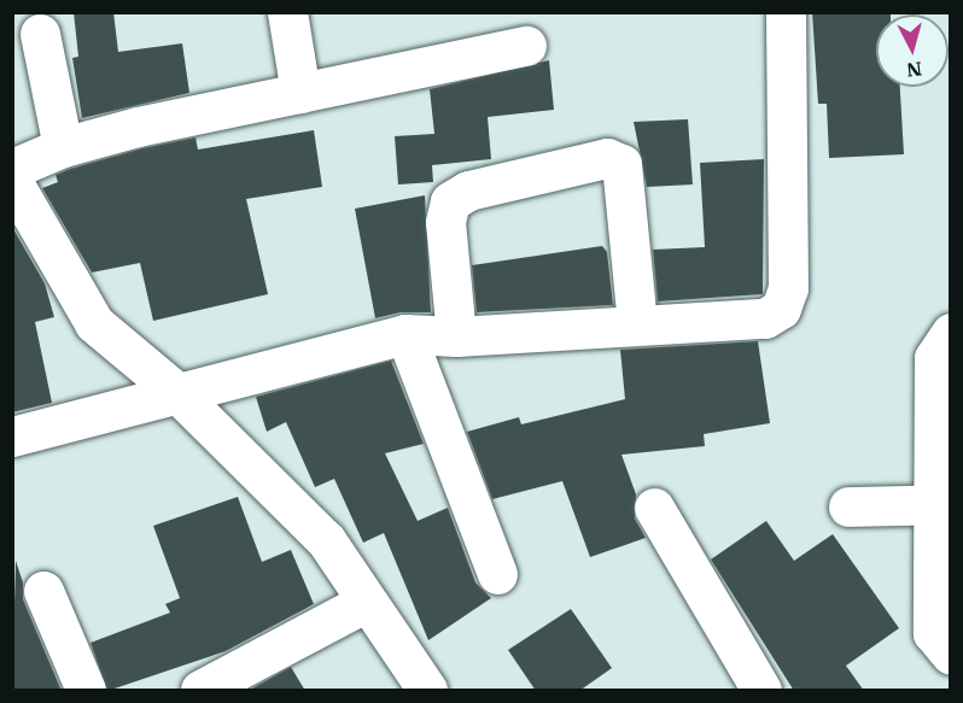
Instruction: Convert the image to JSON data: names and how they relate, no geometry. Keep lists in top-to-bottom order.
{
  "north": "bottom"
}
